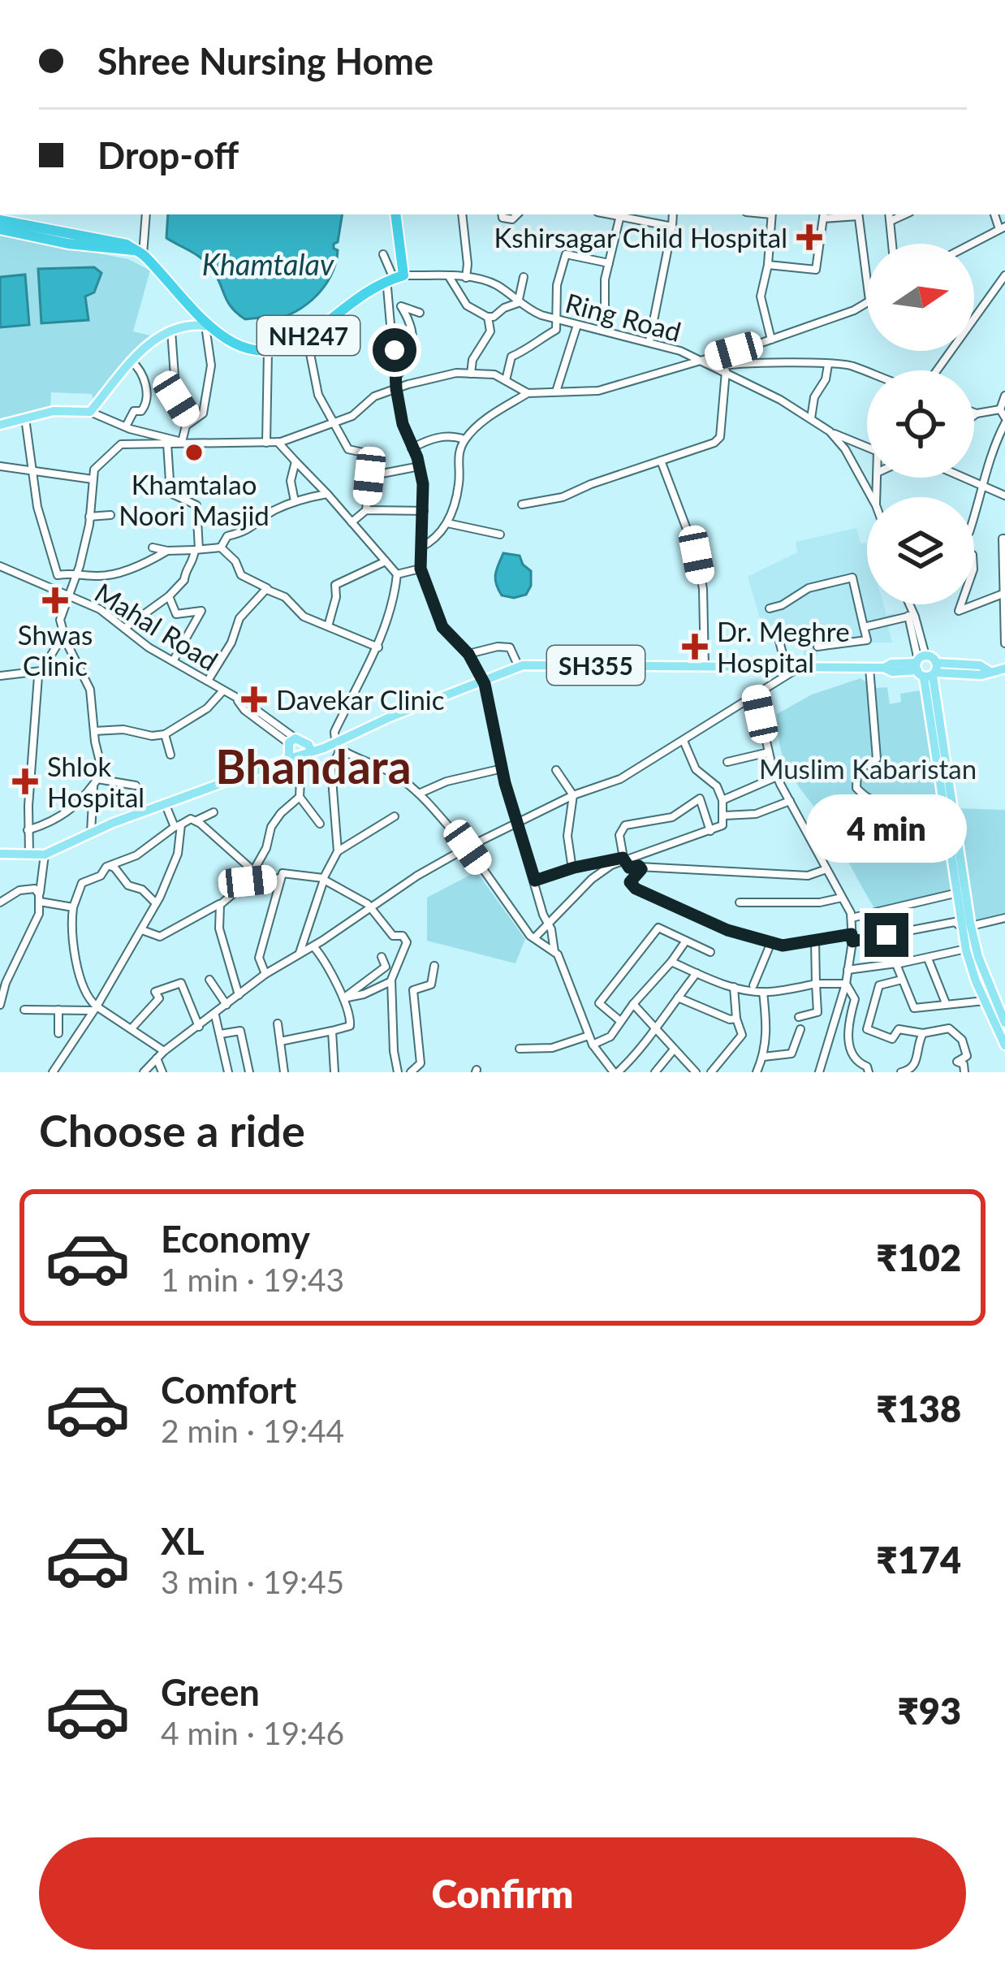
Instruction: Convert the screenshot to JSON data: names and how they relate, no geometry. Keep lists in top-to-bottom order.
{
  "streets": {
    "highway": ["NH247"],
    "main road": ["SH355"],
    "street": ["Ring Road", "Mahal Road"]
  },
  "crossings": [
    ["Ring Road", "NH247"]
  ],
  "districts": ["Bhandara"],
  "water": ["Khamtalav"],
  "parks": ["Muslim Kabaristan"],
  "places": {
    "health": [
      "Kshirsagar Child Hospital",
      "Shwas Clinic",
      "Dr. Meghre Hospital",
      "Davekar Clinic",
      "Shlok Hospital"
    ],
    "other": ["Khamtalao Noori Masjid"]
  },
  "north": "right",
  "page": {
    "banner": ["Shree Nursing Home", "Drop-off"],
    "bubble": "4 min",
    "heading": "Choose a ride",
    "list": [
      {
        "name": "Economy",
        "note": "1 min · 19:43",
        "value": "₹102"
      },
      {
        "name": "Comfort",
        "note": "2 min · 19:44",
        "value": "₹138"
      },
      {
        "name": "XL",
        "note": "3 min · 19:45",
        "value": "₹174"
      },
      {
        "name": "Green",
        "note": "4 min · 19:46",
        "value": "₹93"
      }
    ],
    "buttons": "Confirm"
  }
}
